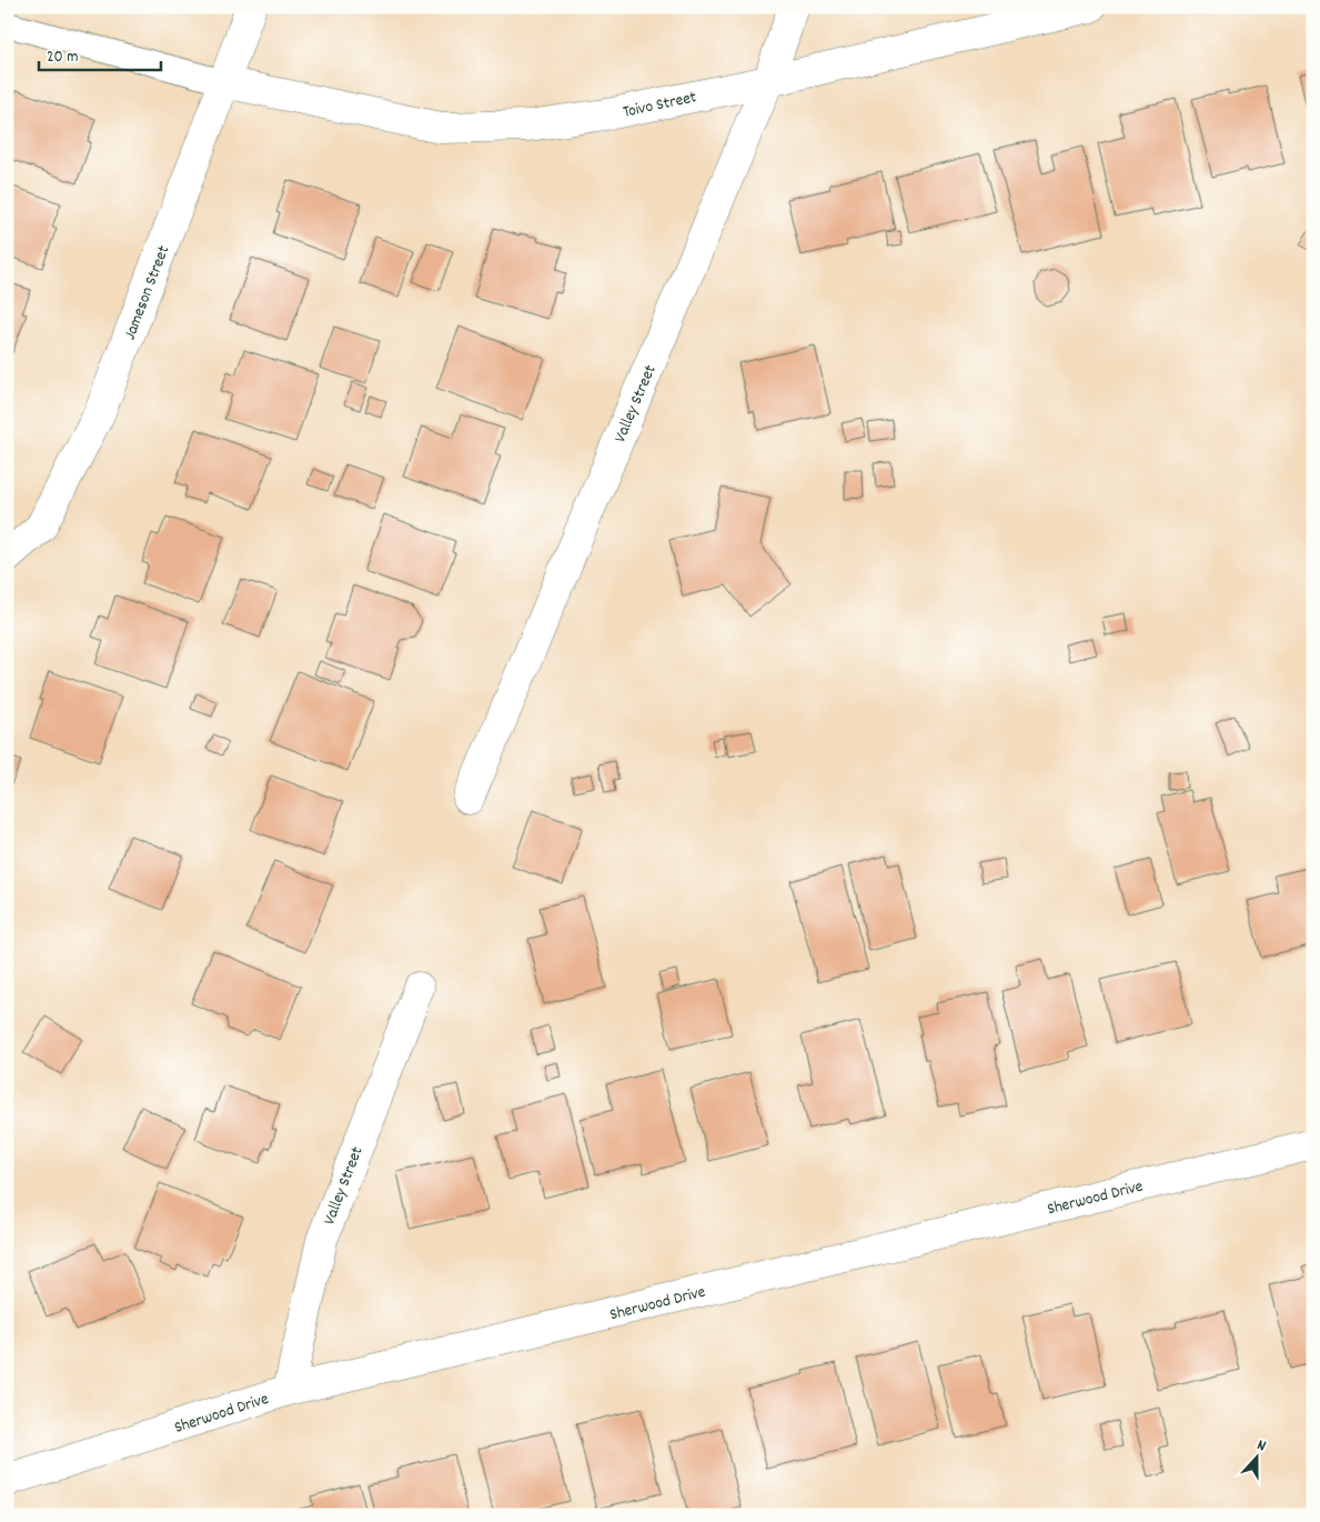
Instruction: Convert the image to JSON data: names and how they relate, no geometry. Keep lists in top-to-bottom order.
{
  "streets": {
    "street": [
      "Toivo Street",
      "Jameson Street",
      "Valley Street",
      "Sherwood Drive"
    ]
  },
  "crossings": [
    ["Toivo Street", "Jameson Street"],
    ["Toivo Street", "Valley Street"],
    ["Valley Street", "Sherwood Drive"]
  ],
  "scale_bar": "20 m",
  "north": "top"
}
